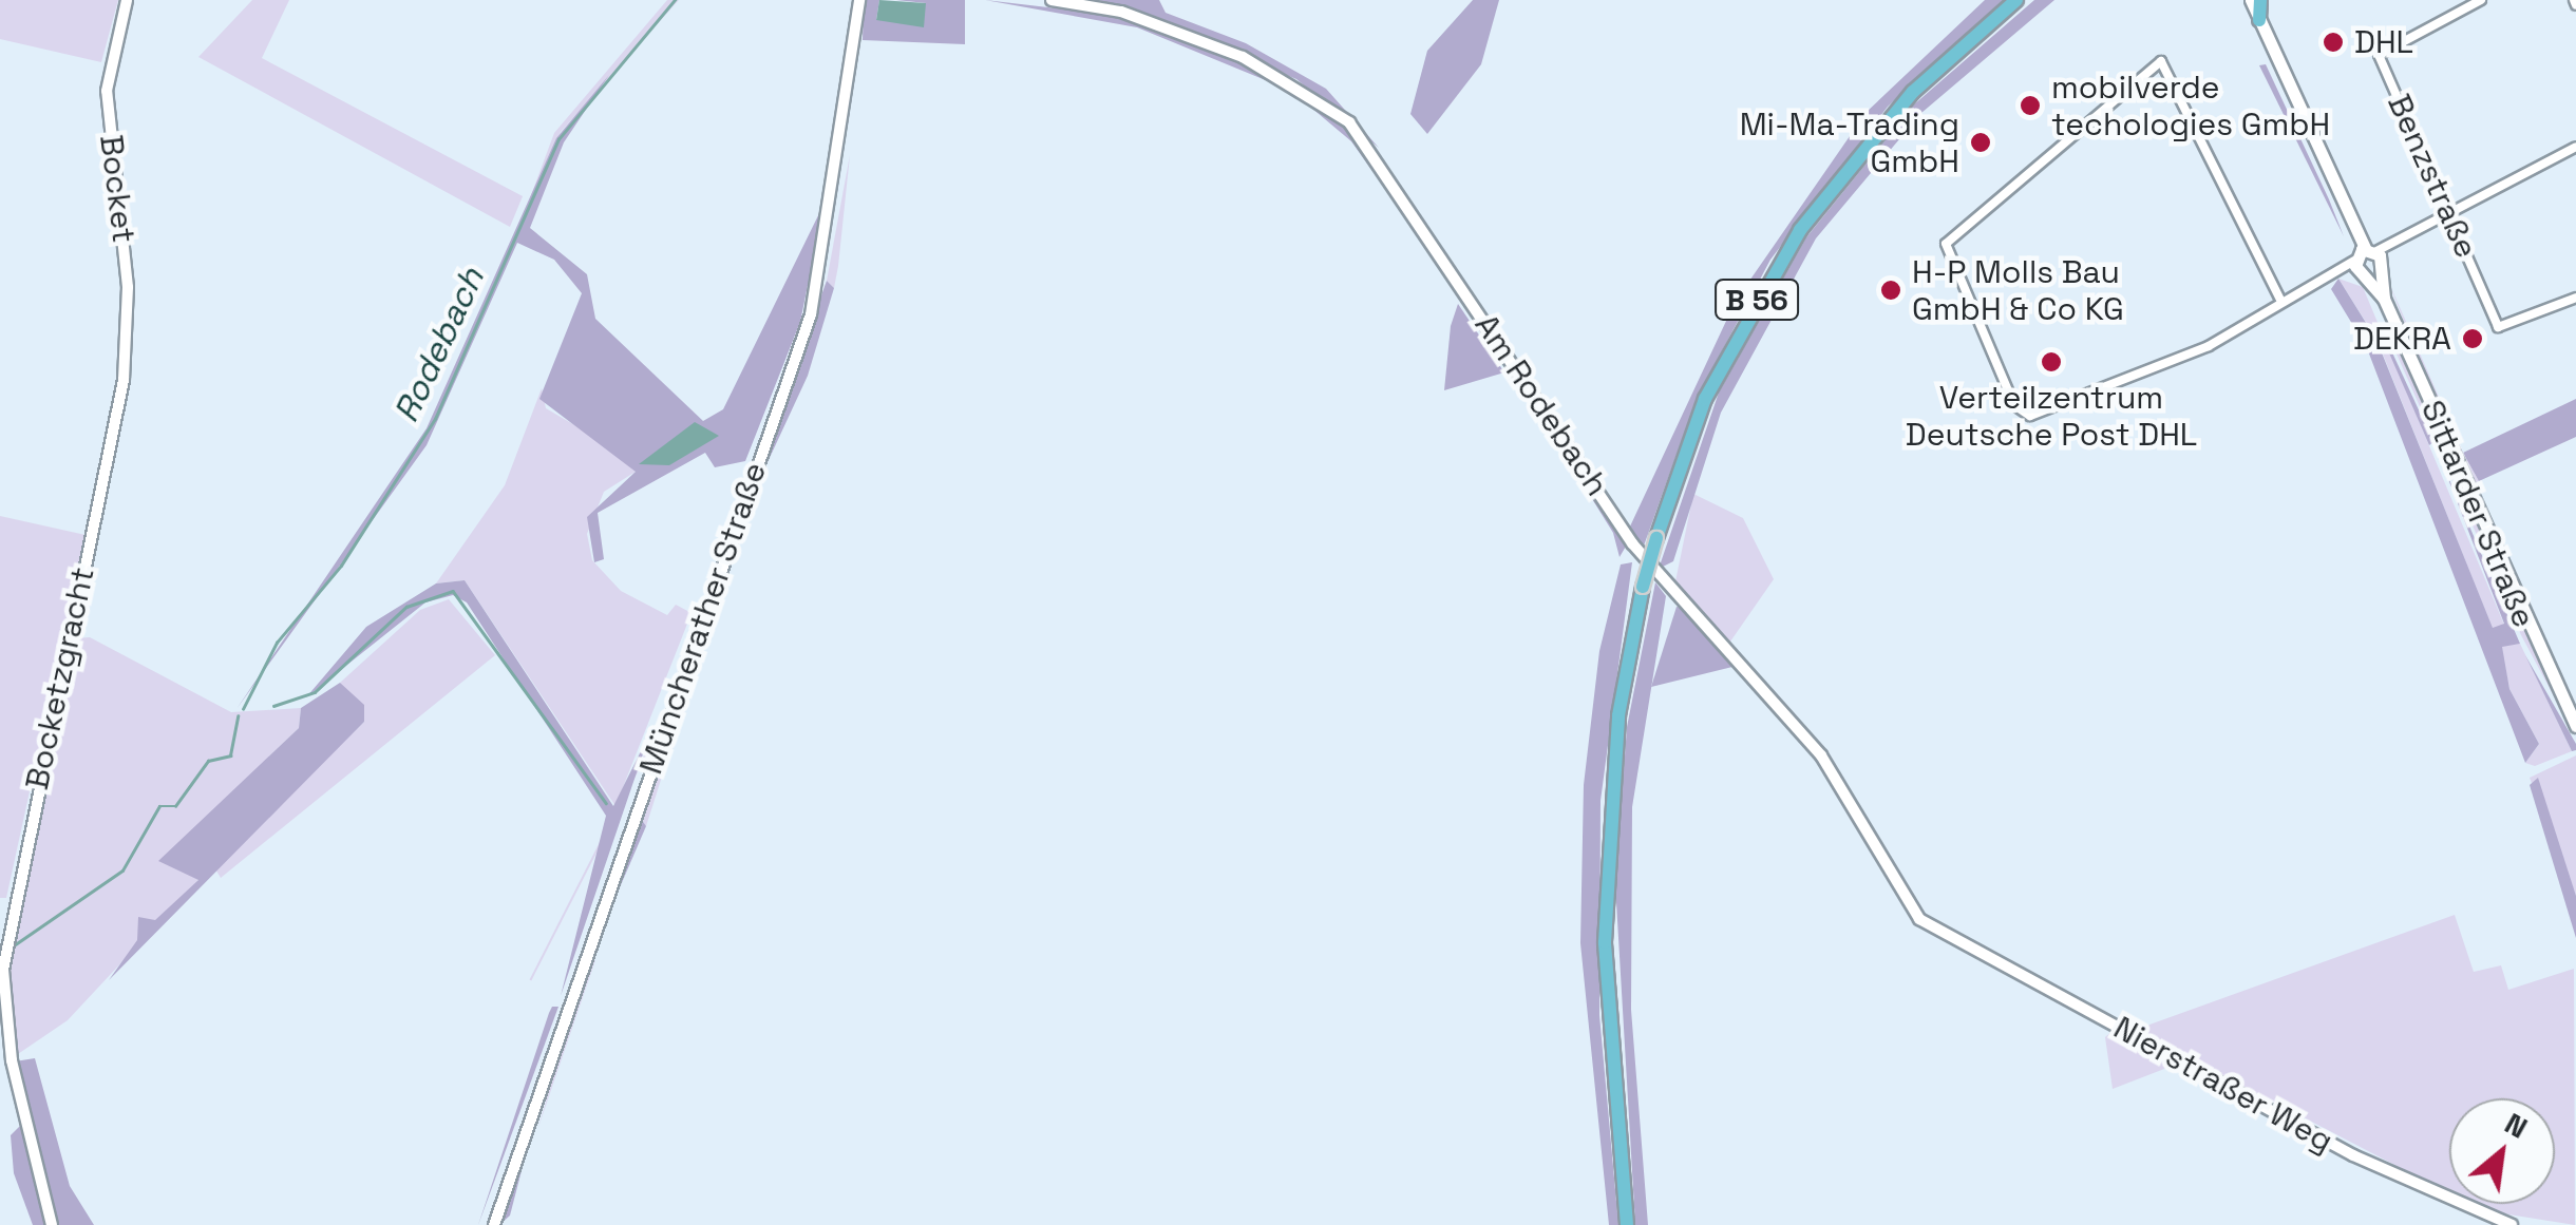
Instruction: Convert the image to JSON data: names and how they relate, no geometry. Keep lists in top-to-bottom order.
{
  "streets": {
    "highway": ["B 56"],
    "main road": ["Sittarder Straße"],
    "street": [
      "Benzstraße",
      "Bocket",
      "Am Rodebach",
      "Müncherather Straße",
      "Bocketzgracht",
      "Nierstraßer Weg"
    ]
  },
  "crossings": [
    ["Bocket", "Bocketzgracht"],
    ["Am Rodebach", "Nierstraßer Weg"]
  ],
  "water": ["Rodebach"],
  "places": [
    "DHL",
    "mobilverde techologies GmbH",
    "Mi-Ma-Trading GmbH",
    "H-P Molls Bau GmbH & Co KG",
    "DEKRA",
    "Verteilzentrum Deutsche Post DHL"
  ],
  "north": "top right"
}
